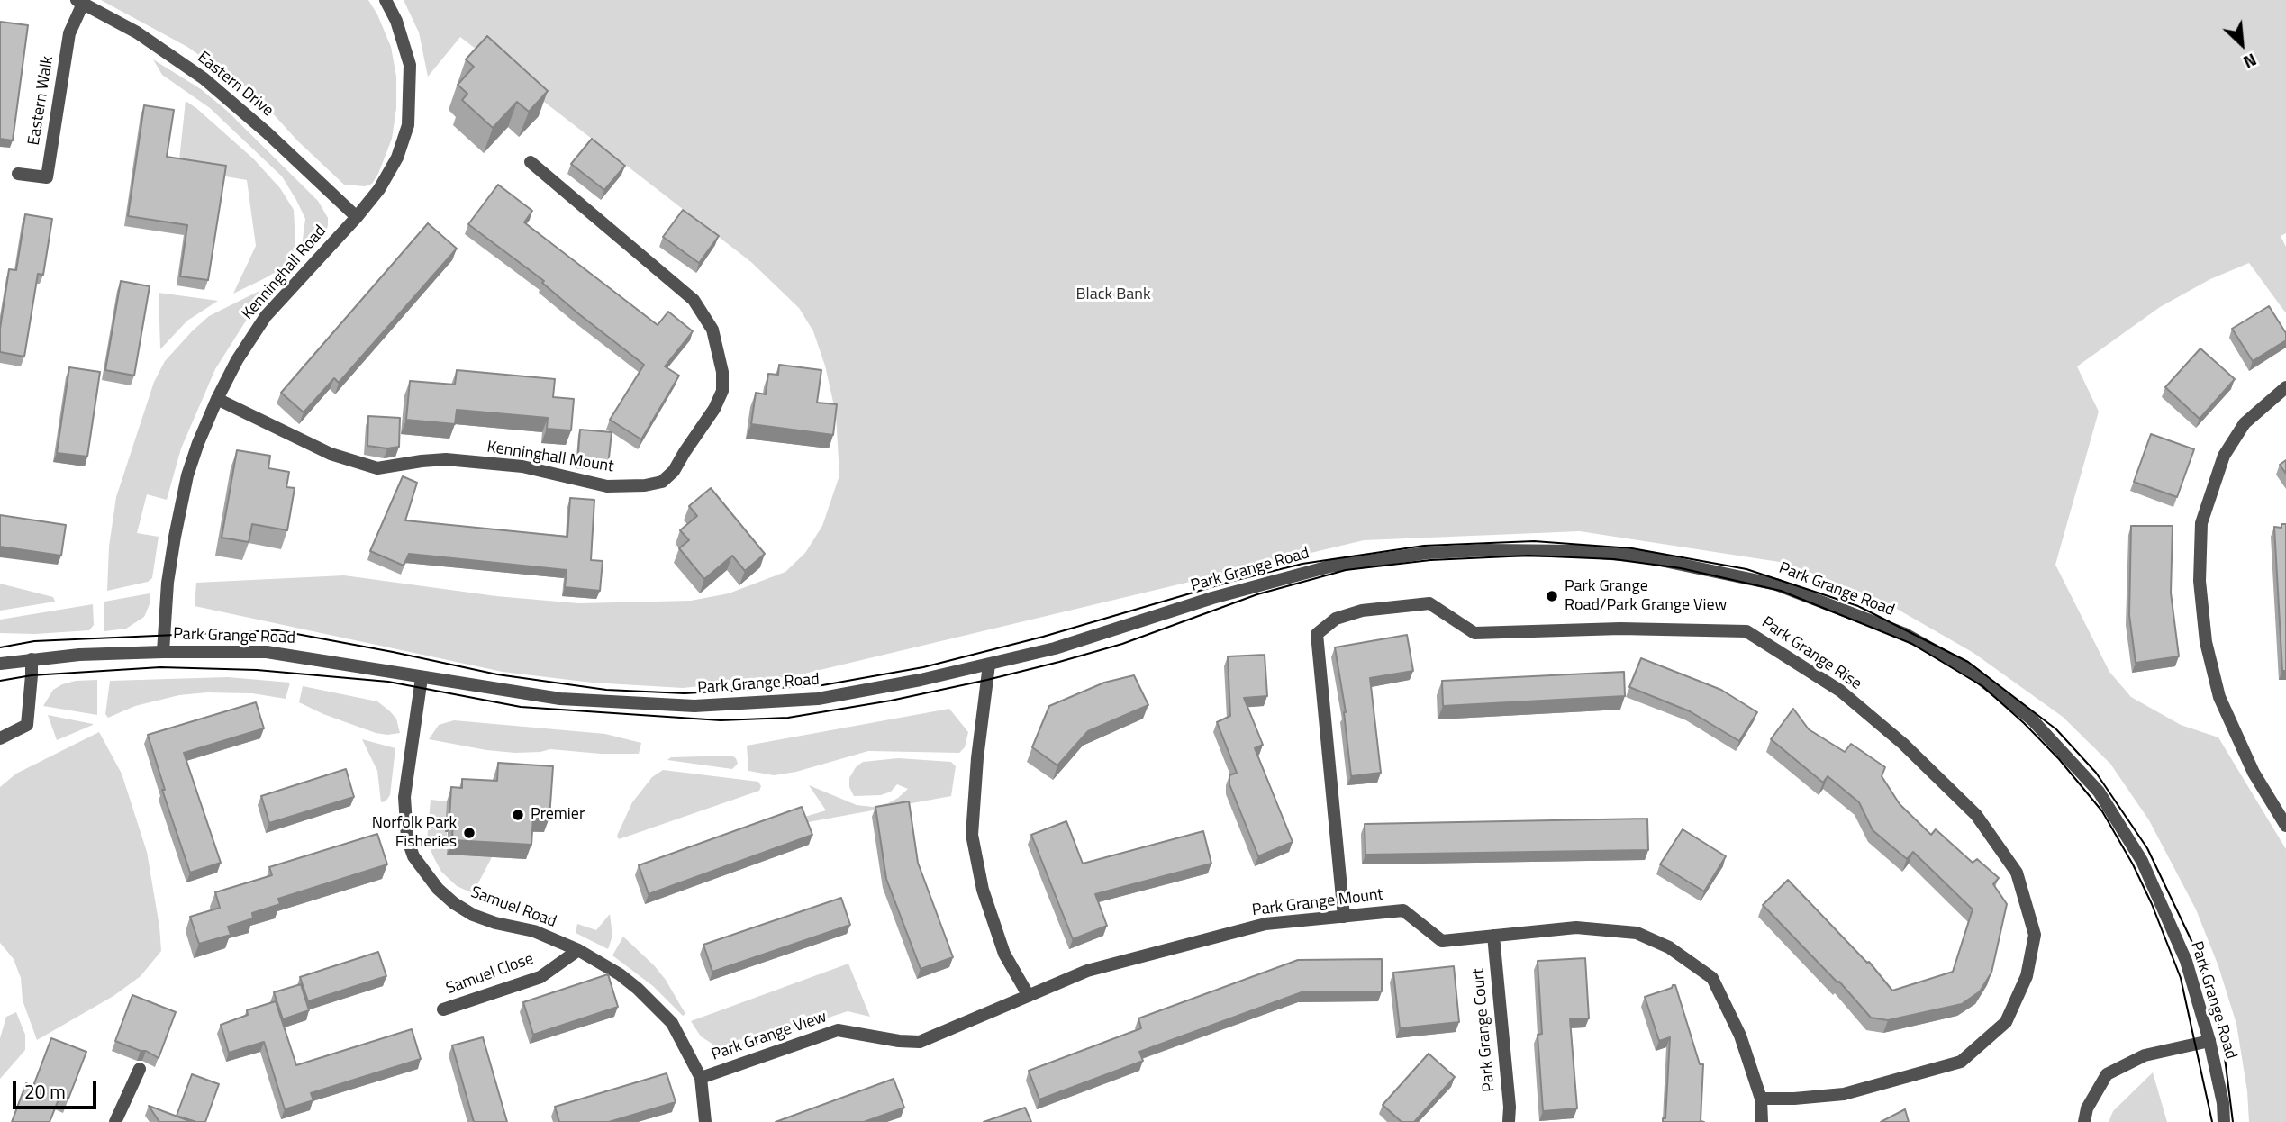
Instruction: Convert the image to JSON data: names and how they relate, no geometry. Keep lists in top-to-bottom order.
{
  "streets": {
    "street": [
      "Eastern Drive",
      "Eastern Walk",
      "Kenninghall Road",
      "Kenninghall Mount",
      "Park Grange Road",
      "Park Grange Rise",
      "Park Grange Mount",
      "Samuel Road",
      "Samuel Close",
      "Park Grange Court",
      "Park Grange View"
    ]
  },
  "crossings": [
    ["Eastern Drive", "Eastern Walk"],
    ["Eastern Drive", "Kenninghall Road"],
    ["Kenninghall Road", "Kenninghall Mount"],
    ["Kenninghall Road", "Park Grange Road"],
    ["Park Grange Road", "Samuel Road"],
    ["Park Grange Rise", "Park Grange Mount"],
    ["Park Grange Mount", "Park Grange Court"],
    ["Park Grange Mount", "Park Grange View"],
    ["Samuel Road", "Samuel Close"],
    ["Samuel Road", "Park Grange View"]
  ],
  "parks": ["Black Bank"],
  "places": ["Park Grange Road/Park Grange View", "Premier", "Norfolk Park Fisheries"],
  "scale_bar": "20 m",
  "north": "bottom right"
}
